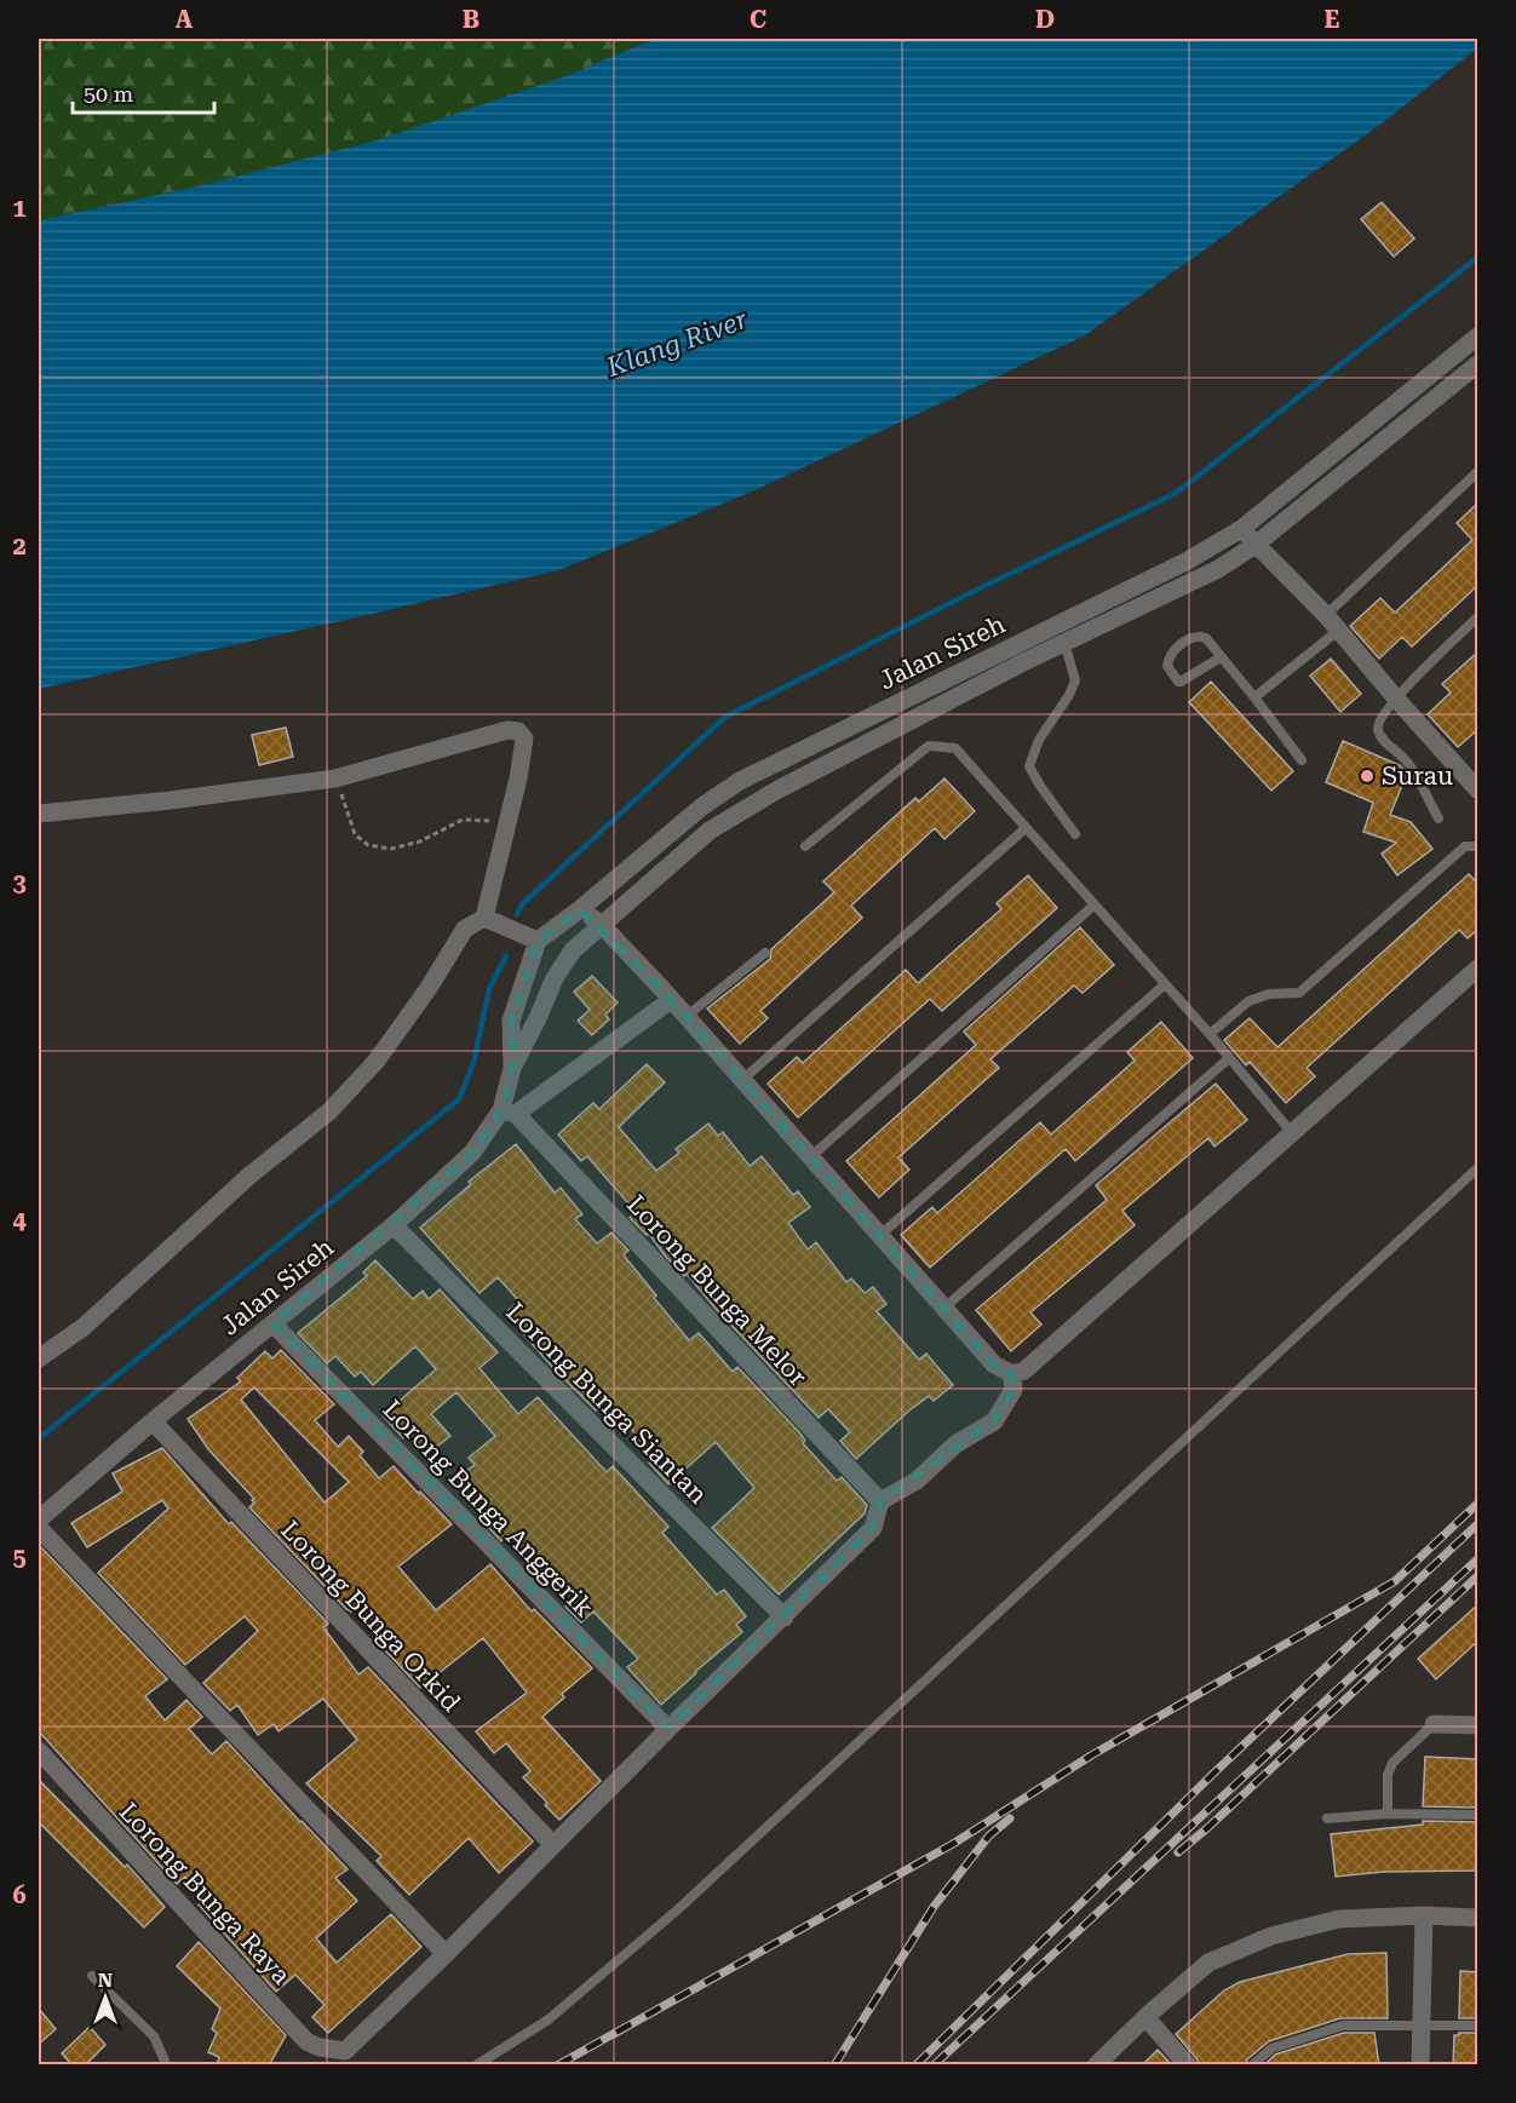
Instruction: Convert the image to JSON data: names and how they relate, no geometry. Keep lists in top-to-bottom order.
{
  "streets": {
    "street": [
      "Jalan Sireh",
      "Lorong Bunga Melor",
      "Lorong Bunga Siantan",
      "Lorong Bunga Anggerik",
      "Lorong Bunga Orkid",
      "Lorong Bunga Raya"
    ]
  },
  "crossings": [
    ["Jalan Sireh", "Lorong Bunga Melor"],
    ["Jalan Sireh", "Lorong Bunga Siantan"],
    ["Jalan Sireh", "Lorong Bunga Anggerik"],
    ["Jalan Sireh", "Lorong Bunga Orkid"]
  ],
  "water": ["Klang River"],
  "places": ["Surau"],
  "scale_bar": "50 m",
  "north": "top",
  "grid": {
    "columns": [
      "A",
      "B",
      "C",
      "D",
      "E"
    ],
    "rows": [
      "1",
      "2",
      "3",
      "4",
      "5",
      "6"
    ]
  }
}
